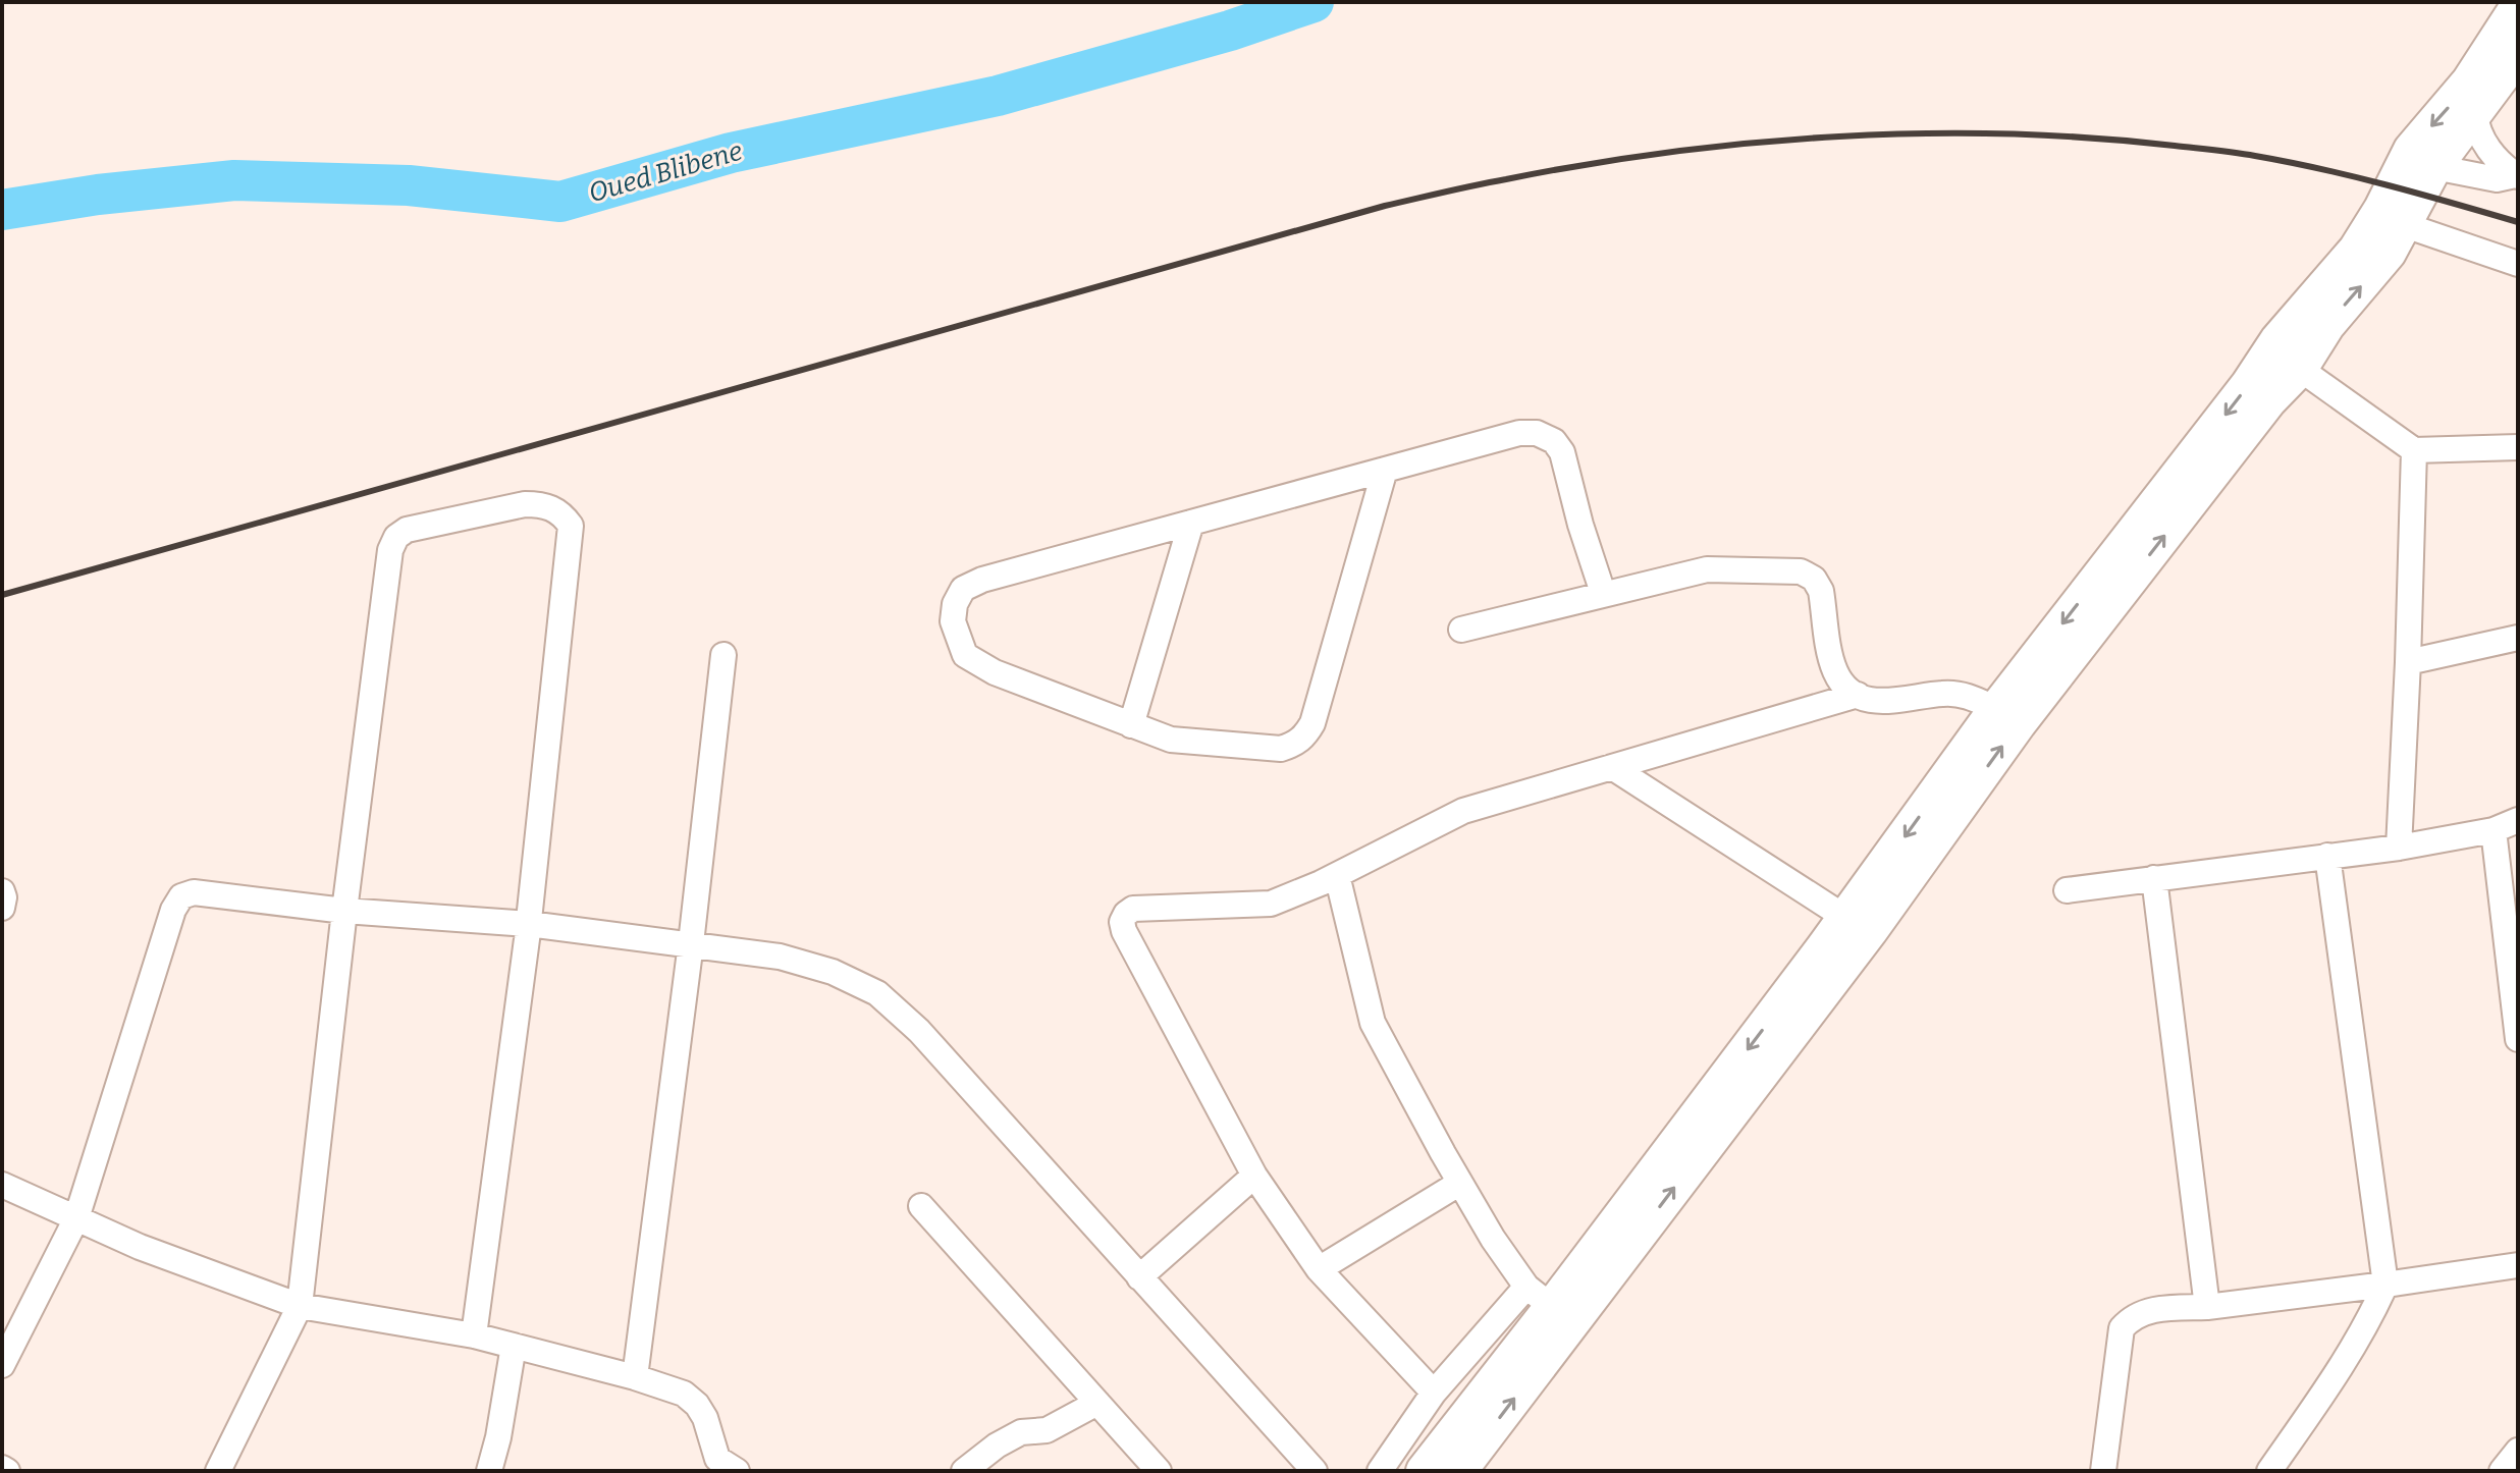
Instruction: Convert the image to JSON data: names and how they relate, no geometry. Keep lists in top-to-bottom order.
{
  "water": ["Oued Blibene"]
}
